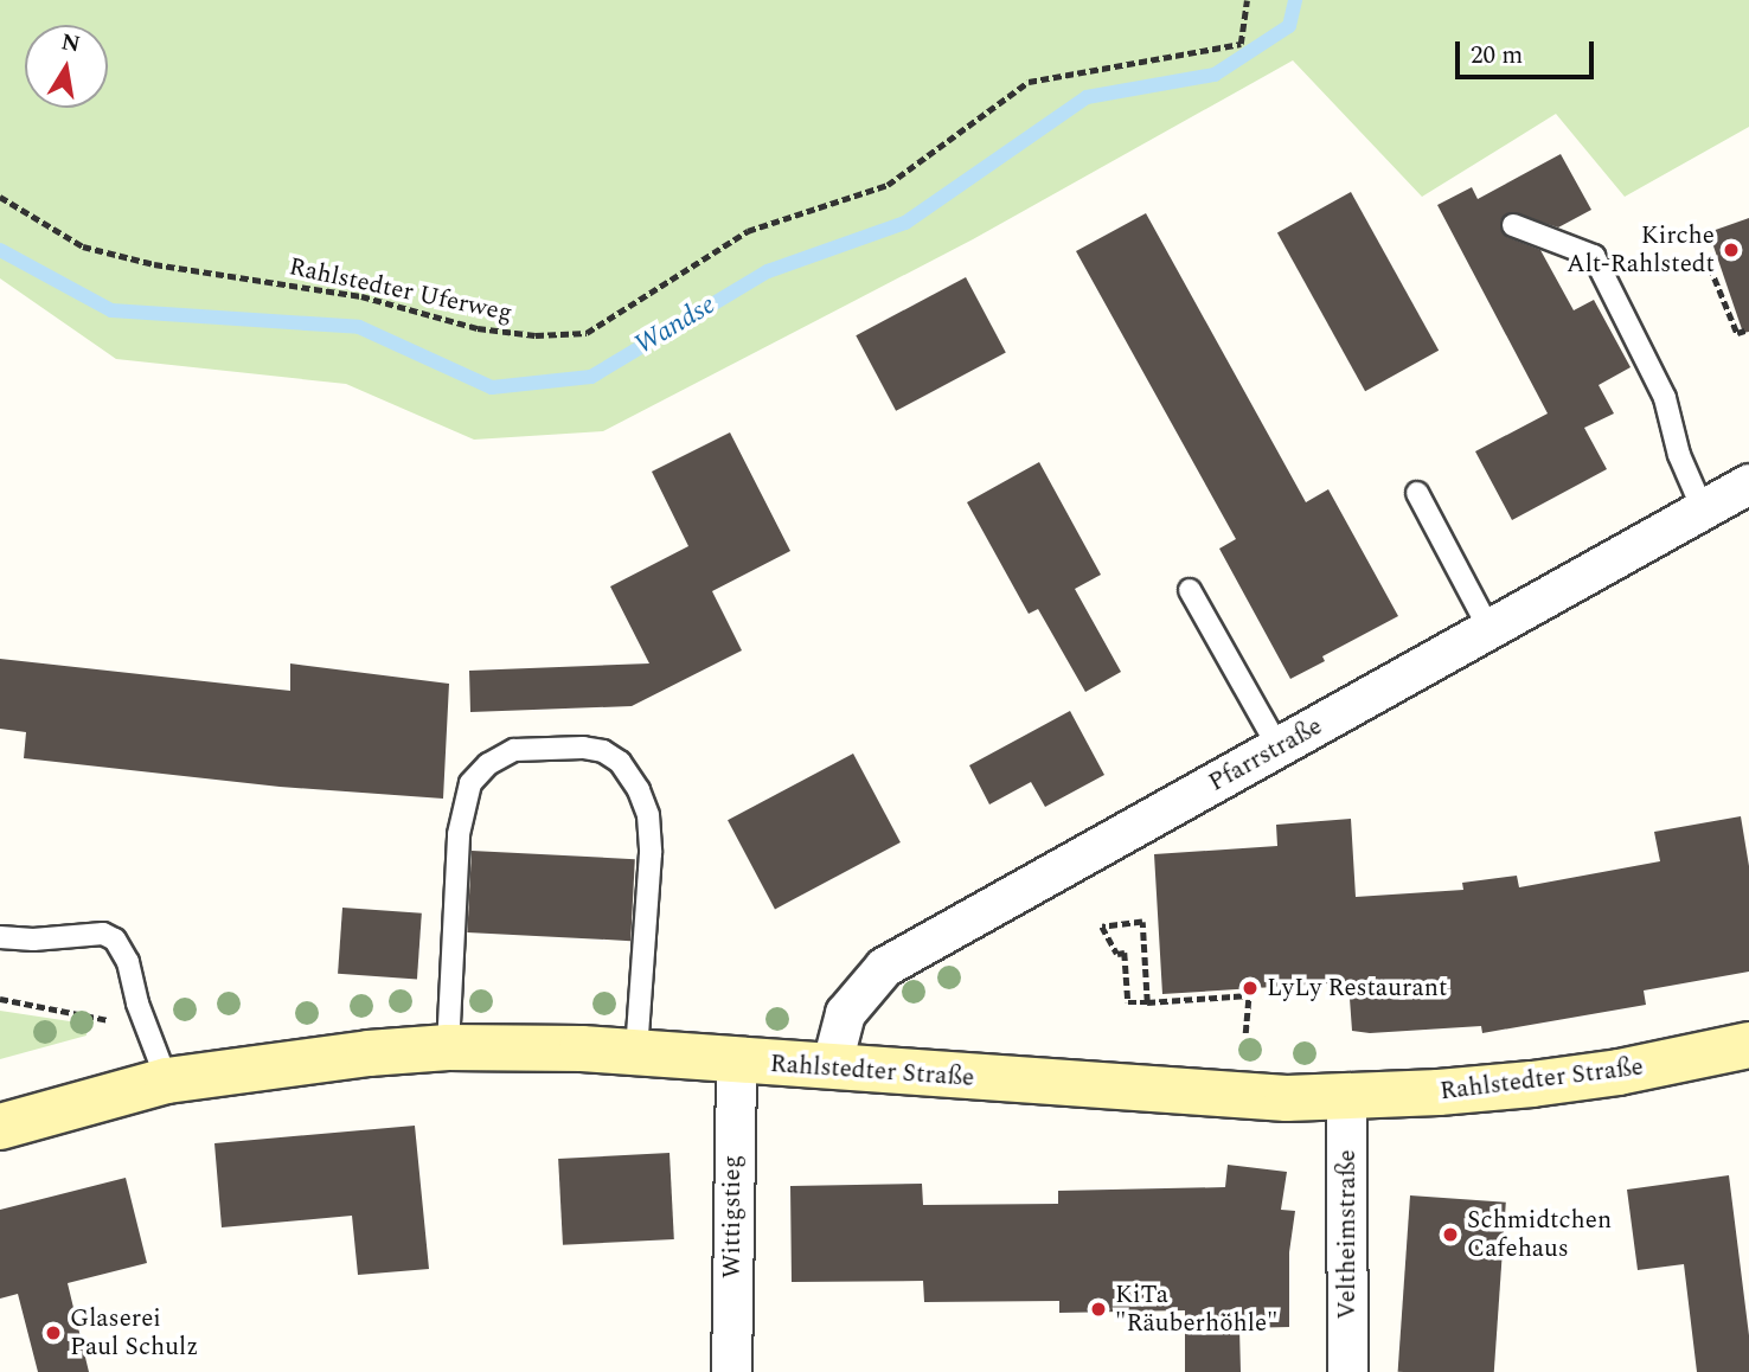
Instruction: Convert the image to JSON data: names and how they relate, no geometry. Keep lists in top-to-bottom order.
{
  "streets": {
    "main road": ["Rahlstedter Straße"],
    "street": ["Pfarrstraße", "Wittigstieg", "Veltheimstraße"],
    "path": ["Rahlstedter Uferweg"]
  },
  "crossings": [
    ["Pfarrstraße", "Rahlstedter Straße"],
    ["Rahlstedter Straße", "Wittigstieg"],
    ["Rahlstedter Straße", "Veltheimstraße"]
  ],
  "water": ["Wandse"],
  "places": [
    "Kirche Alt-Rahlstedt",
    "LyLy Restaurant",
    "Schmidtchen Cafehaus",
    "KiTa \"Räuberhöhle\"",
    "Glaserei Paul Schulz"
  ],
  "scale_bar": "20 m",
  "north": "top"
}
